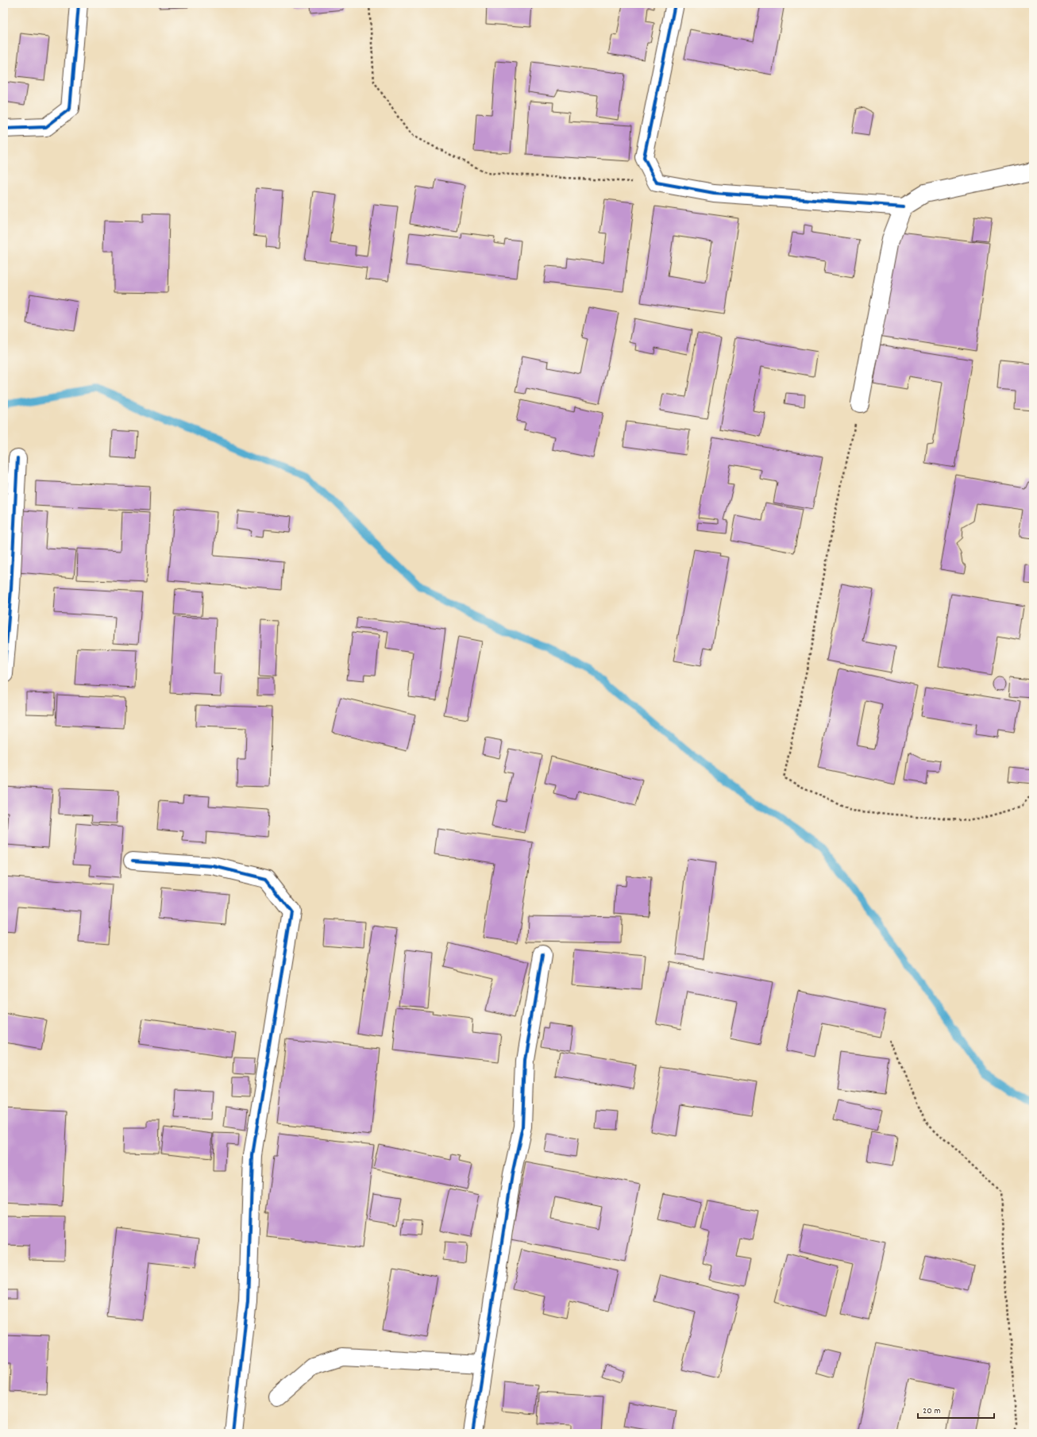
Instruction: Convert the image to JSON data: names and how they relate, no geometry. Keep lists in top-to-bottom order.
{
  "scale_bar": "20 m"
}
